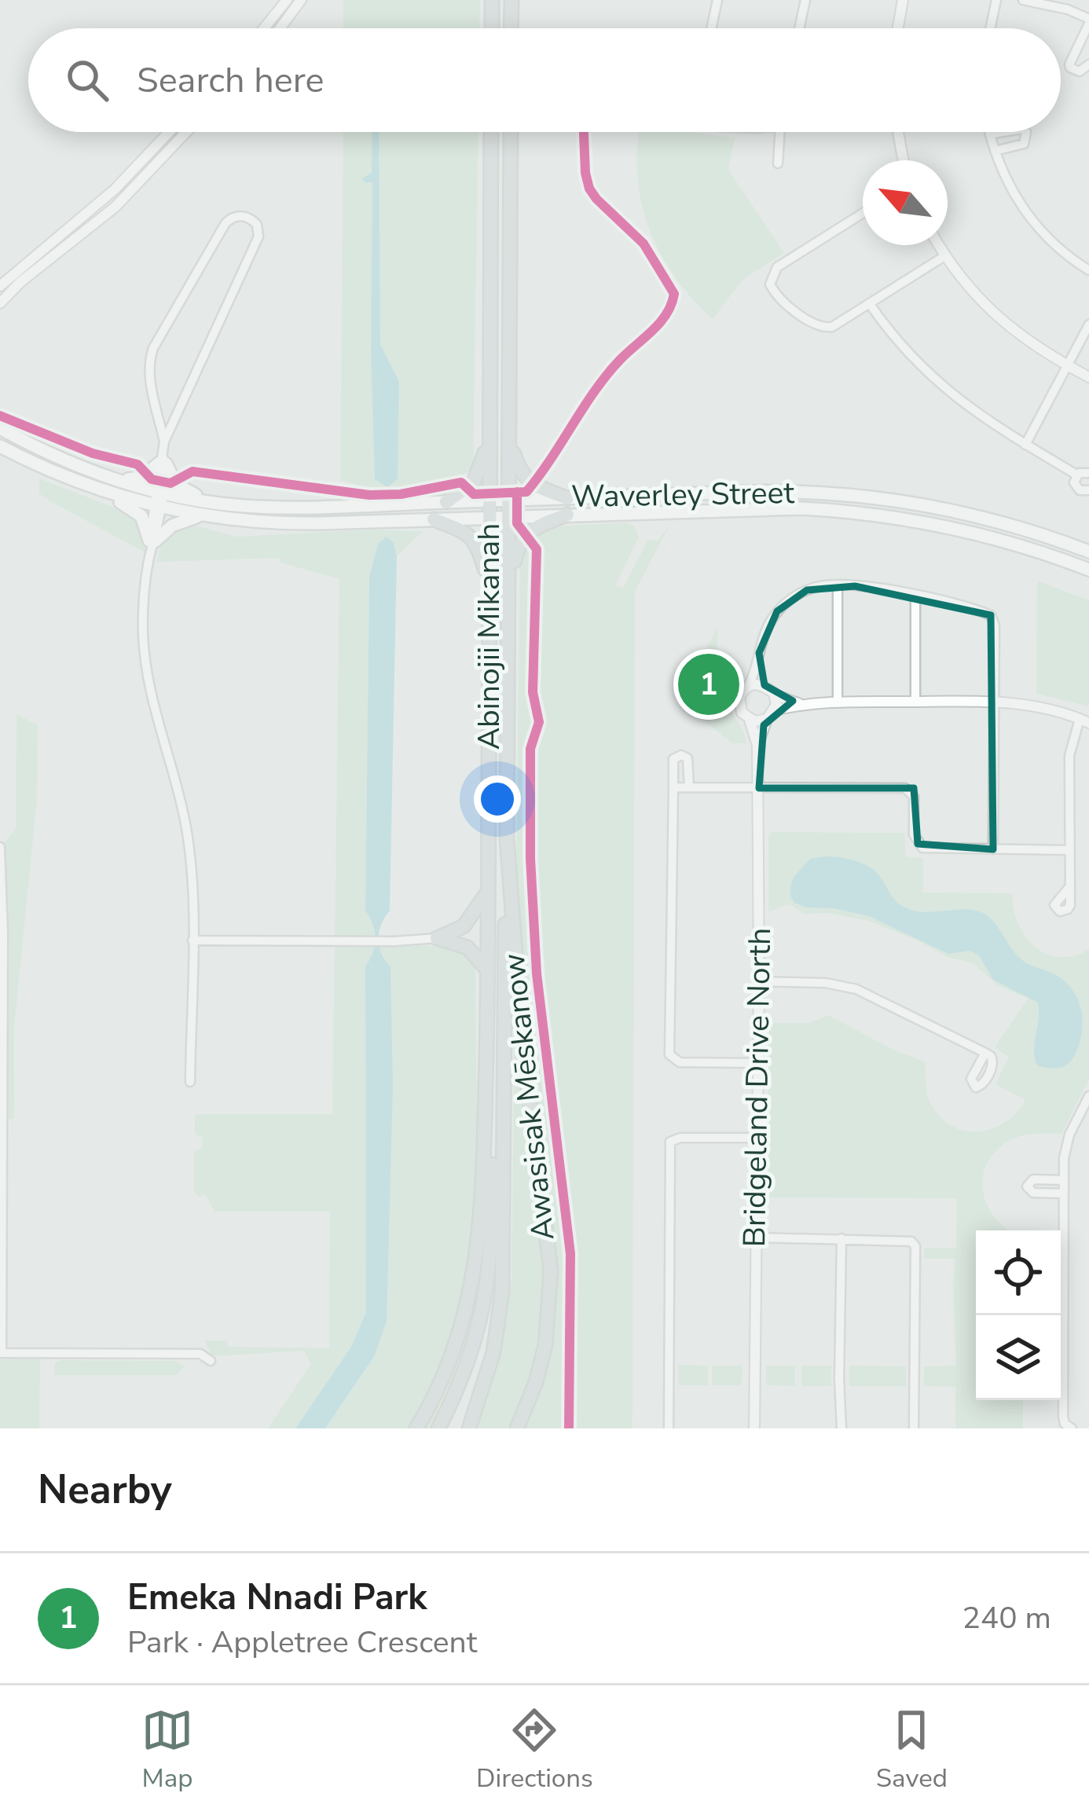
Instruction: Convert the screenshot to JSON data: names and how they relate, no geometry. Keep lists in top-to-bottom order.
{
  "streets": {
    "main road": ["Waverley Street", "Abinojii Mikanah"],
    "street": ["Bridgeland Drive North"],
    "cycle path": ["Awasisak Mēskanow"]
  },
  "crossings": [
    ["Waverley Street", "Abinojii Mikanah"]
  ],
  "north": "top left",
  "page": {
    "search": "Search here",
    "pins": "1",
    "heading": "Nearby",
    "list": [
      {
        "mark": "1",
        "name": "Emeka Nnadi Park",
        "note": "Park · Appletree Crescent",
        "value": "240 m"
      }
    ],
    "nav": ["Map", "Directions", "Saved"]
  }
}
